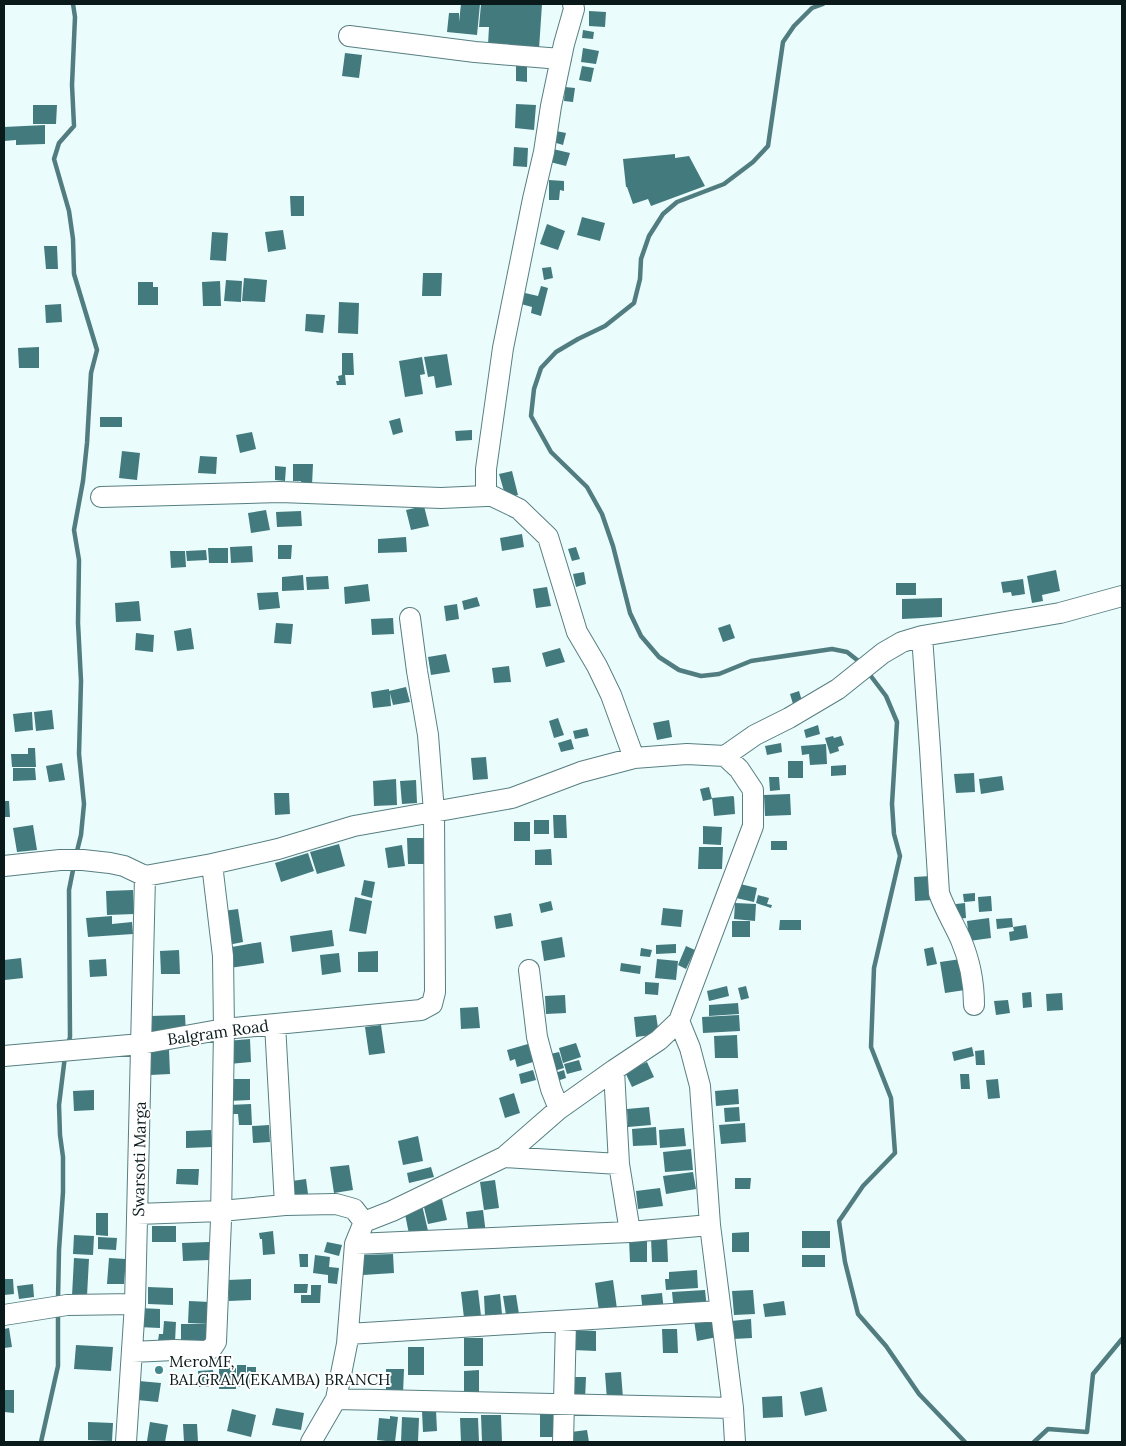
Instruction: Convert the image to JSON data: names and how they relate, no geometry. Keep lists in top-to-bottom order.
{
  "streets": {
    "street": ["Balgram Road", "Swarsoti Marga"]
  },
  "crossings": [
    ["Balgram Road", "Swarsoti Marga"]
  ],
  "places": ["MeroMF, BALGRAM(EKAMBA) BRANCH"]
}
